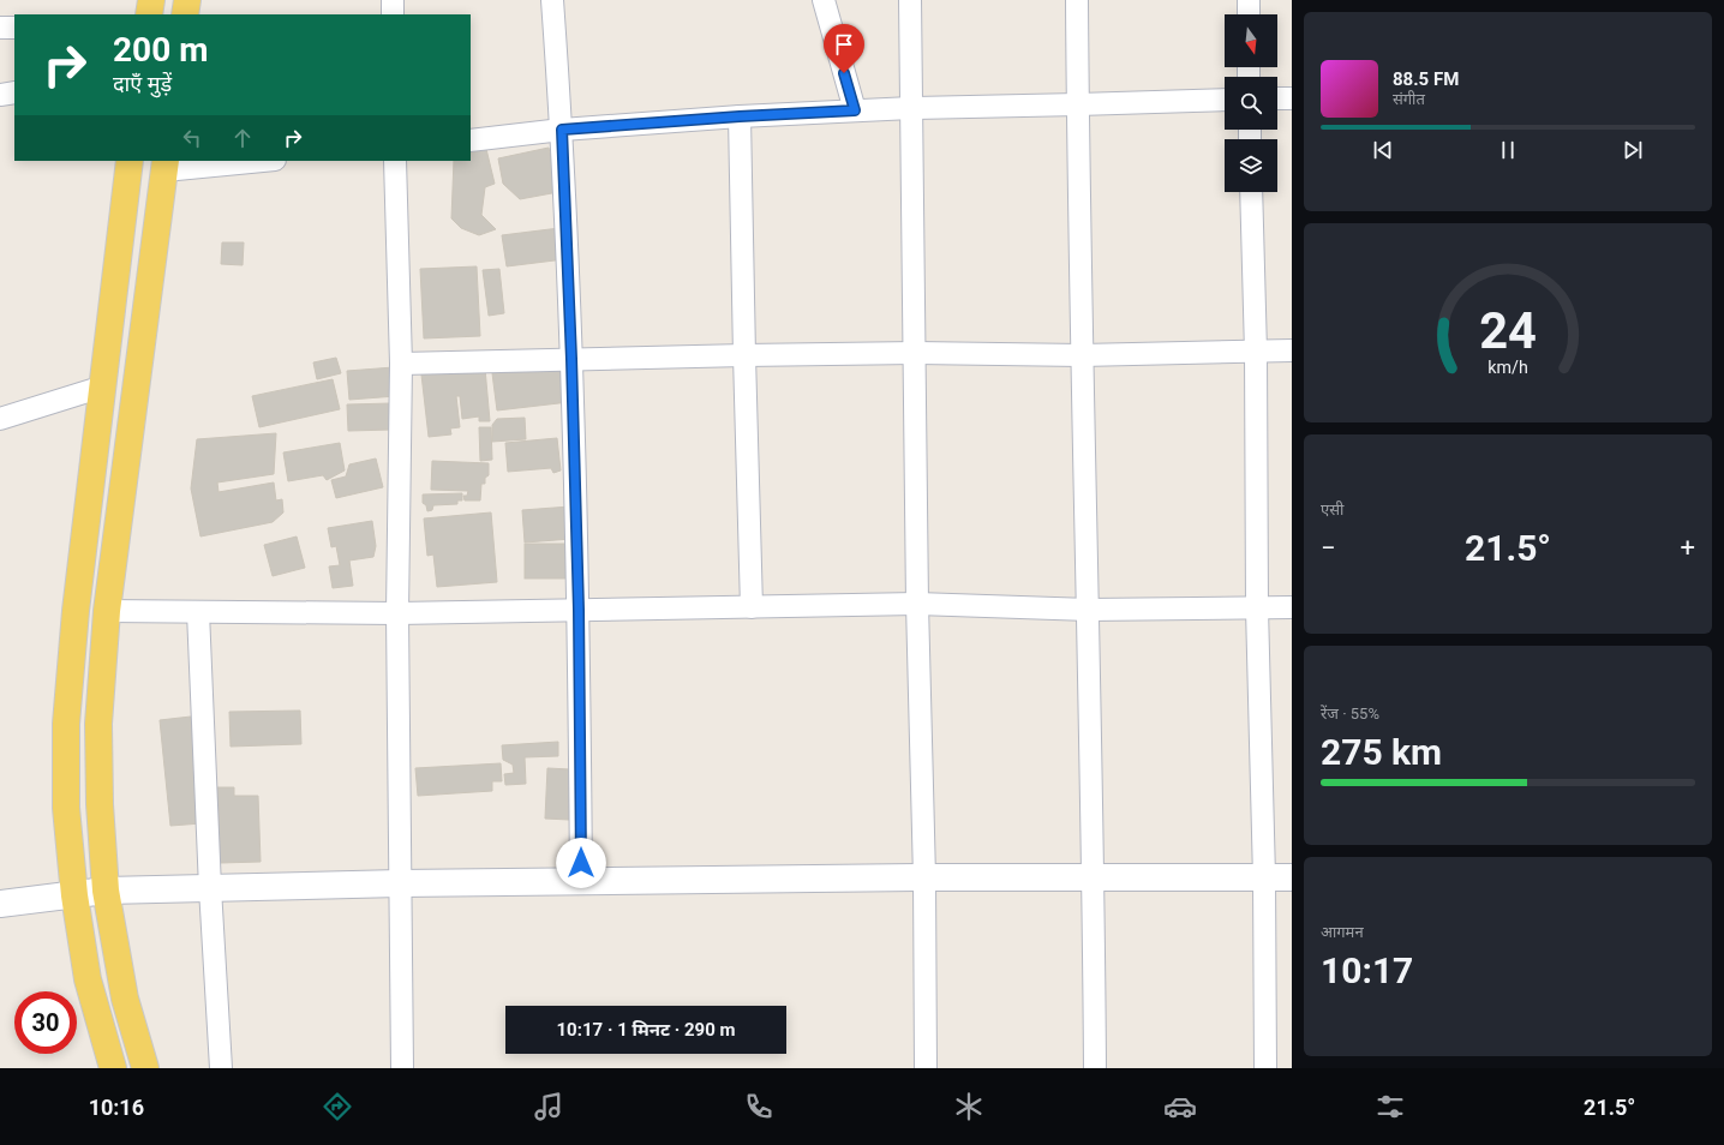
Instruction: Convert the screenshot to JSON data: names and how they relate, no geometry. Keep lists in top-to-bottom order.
{
  "north": "bottom",
  "page": {
    "turn": ["200 m", "दाएँ मुड़ें"],
    "song": ["88.5 FM", "संगीत"],
    "tile": [
      "एसी",
      ["रेंज · 55%", "275 km"],
      ["आगमन", "10:17"]
    ],
    "heat": ["−", "21.5°", "+"],
    "limit": "30",
    "trip": "10:17 · 1 मिनट · 290 m",
    "tabs": ["10:16", "21.5°"],
    "gauge": ["24", "km/h"]
  }
}
